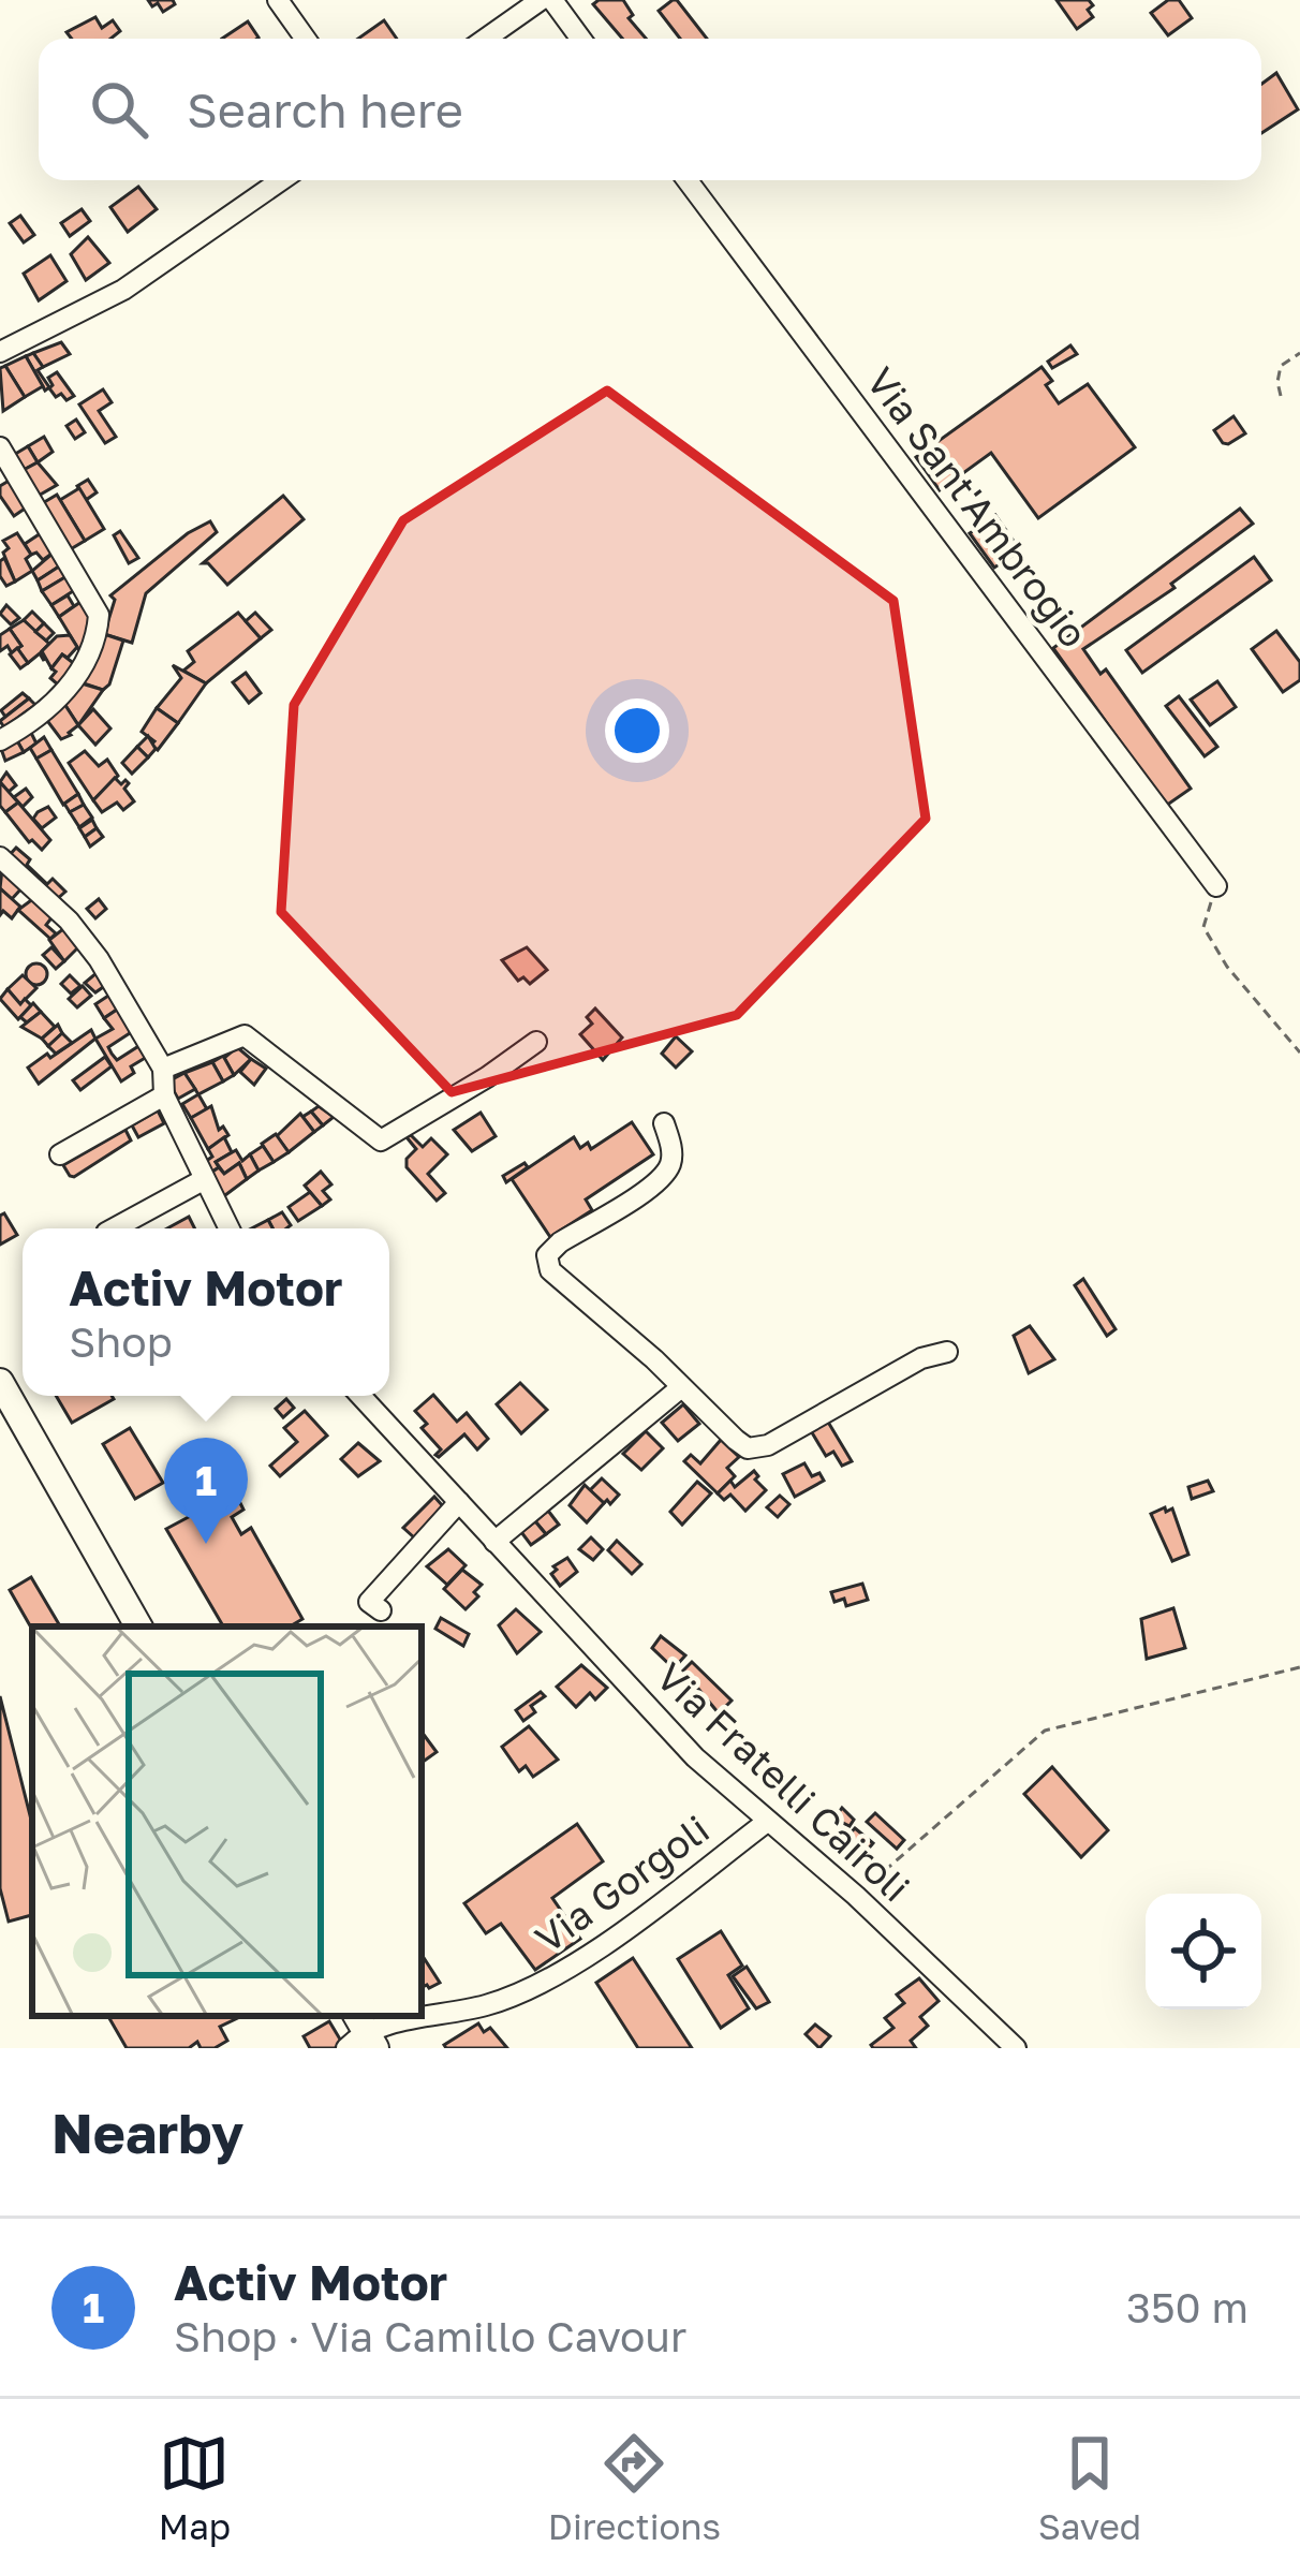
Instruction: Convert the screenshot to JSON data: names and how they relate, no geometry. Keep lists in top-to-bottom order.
{
  "streets": {
    "street": ["Via Sant'Ambrogio", "Via Fratelli Cairoli", "Via Gorgoli"]
  },
  "crossings": [
    ["Via Fratelli Cairoli", "Via Gorgoli"]
  ],
  "page": {
    "search": "Search here",
    "popup": ["Activ Motor", "Shop"],
    "pins": "1",
    "heading": "Nearby",
    "list": [
      {
        "mark": "1",
        "name": "Activ Motor",
        "note": "Shop · Via Camillo Cavour",
        "value": "350 m"
      }
    ],
    "nav": ["Map", "Directions", "Saved"]
  }
}
